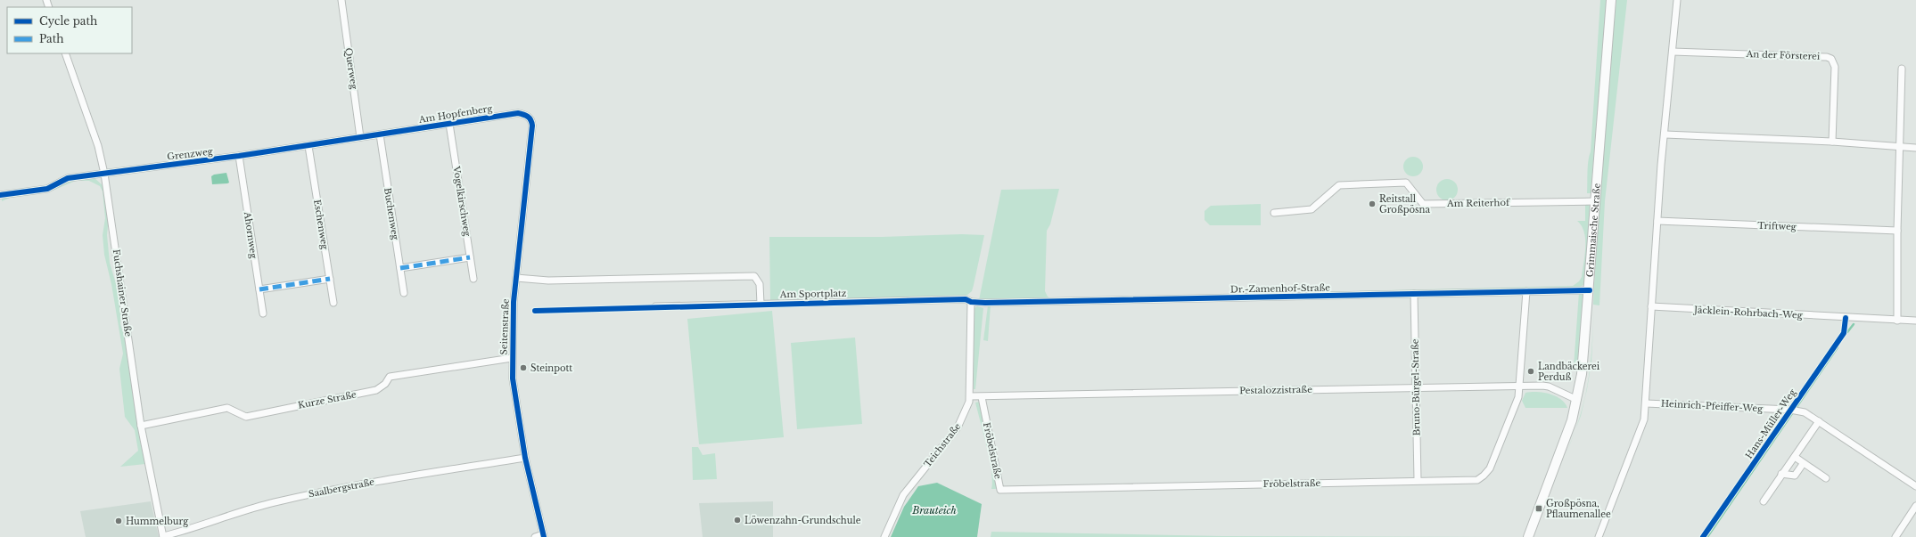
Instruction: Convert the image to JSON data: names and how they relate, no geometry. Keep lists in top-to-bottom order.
{
  "streets": {
    "main road": ["Grimmaische Straße"],
    "street": [
      "An der Försterei",
      "Querweg",
      "Am Hopfenberg",
      "Grenzweg",
      "Vogelkirschweg",
      "Am Reiterhof",
      "Buchenweg",
      "Eschenweg",
      "Triftweg",
      "Ahornweg",
      "Dr.-Zamenhof-Straße",
      "Fuchshainer Straße",
      "Am Sportplatz",
      "Jäcklein-Rohrbach-Weg",
      "Seitenstraße",
      "Bruno-Bürgel-Straße",
      "Pestalozzistraße",
      "Kurze Straße",
      "Heinrich-Pfeiffer-Weg",
      "Teichstraße",
      "Fröbelstraße",
      "Saalbergstraße"
    ],
    "cycle path": ["Hans-Müller-Weg"]
  },
  "crossings": [
    ["Querweg", "Grenzweg"],
    ["Am Hopfenberg", "Grenzweg"],
    ["Am Hopfenberg", "Vogelkirschweg"],
    ["Am Hopfenberg", "Buchenweg"],
    ["Am Hopfenberg", "Seitenstraße"],
    ["Grenzweg", "Buchenweg"],
    ["Grenzweg", "Eschenweg"],
    ["Grenzweg", "Ahornweg"],
    ["Grenzweg", "Fuchshainer Straße"],
    ["Am Reiterhof", "Grimmaische Straße"],
    ["Grimmaische Straße", "Dr.-Zamenhof-Straße"],
    ["Grimmaische Straße", "Pestalozzistraße"],
    ["Dr.-Zamenhof-Straße", "Am Sportplatz"],
    ["Dr.-Zamenhof-Straße", "Bruno-Bürgel-Straße"],
    ["Dr.-Zamenhof-Straße", "Teichstraße"],
    ["Dr.-Zamenhof-Straße", "Fröbelstraße"],
    ["Fuchshainer Straße", "Kurze Straße"],
    ["Fuchshainer Straße", "Saalbergstraße"],
    ["Am Sportplatz", "Teichstraße"],
    ["Seitenstraße", "Kurze Straße"],
    ["Seitenstraße", "Saalbergstraße"],
    ["Bruno-Bürgel-Straße", "Pestalozzistraße"],
    ["Bruno-Bürgel-Straße", "Fröbelstraße"],
    ["Pestalozzistraße", "Teichstraße"],
    ["Pestalozzistraße", "Fröbelstraße"]
  ],
  "water": ["Brauteich"],
  "places": {
    "other": [
      "Reitstall Großpösna",
      "Steinpott",
      "Landbäckerei Perduß",
      "Löwenzahn-Grundschule",
      "Hummelburg"
    ],
    "transit": ["Großpösna, Pflaumenallee"]
  },
  "legend": ["Cycle path", "Path"]
}
